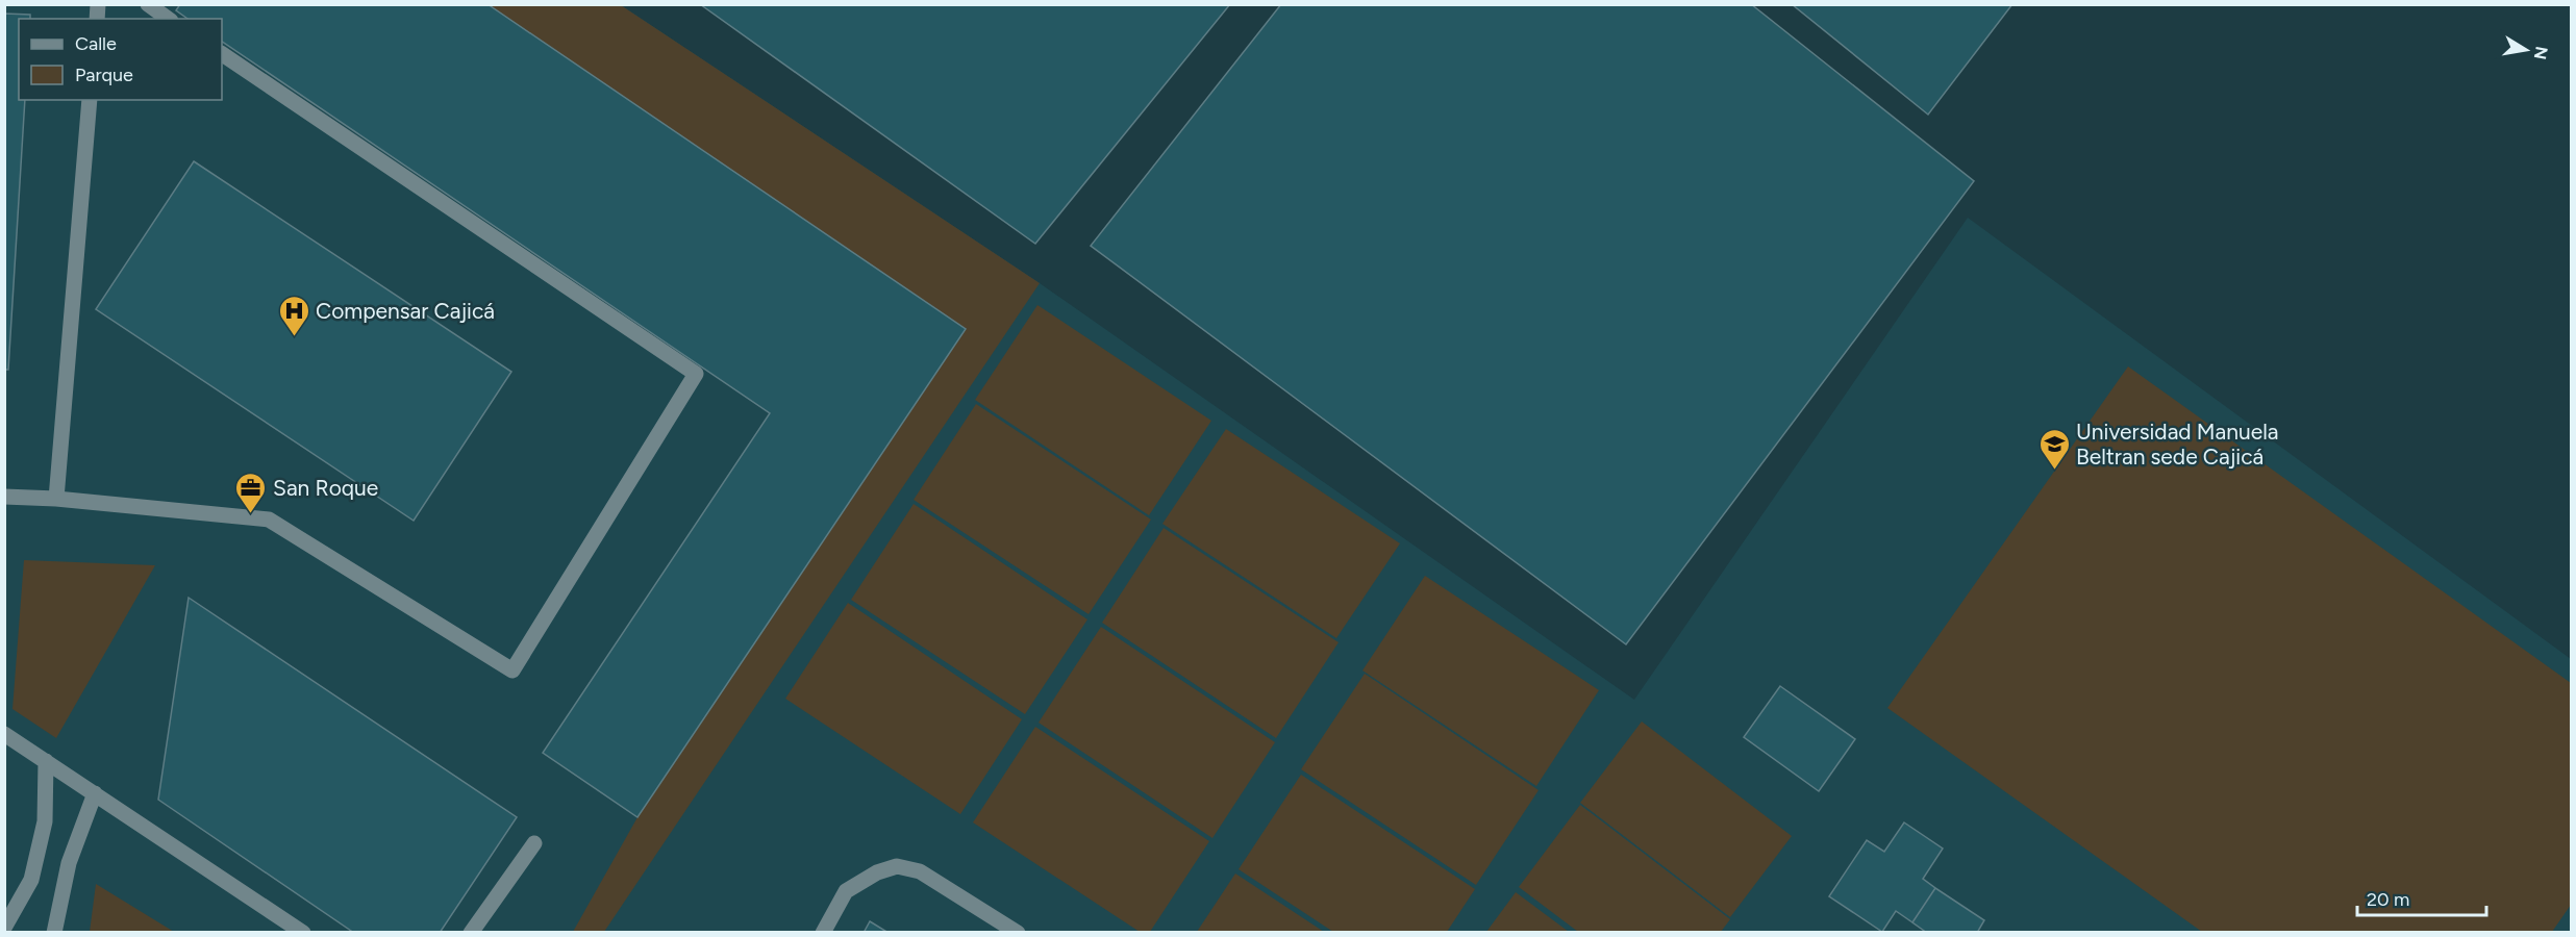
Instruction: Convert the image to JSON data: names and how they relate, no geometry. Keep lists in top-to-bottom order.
{
  "places": {
    "hospital": ["Compensar Cajicá"],
    "school or university": ["Universidad Manuela Beltran sede Cajicá"],
    "office": ["San Roque"]
  },
  "legend": ["Calle", "Parque"],
  "scale_bar": "20 m",
  "north": "right"
}
